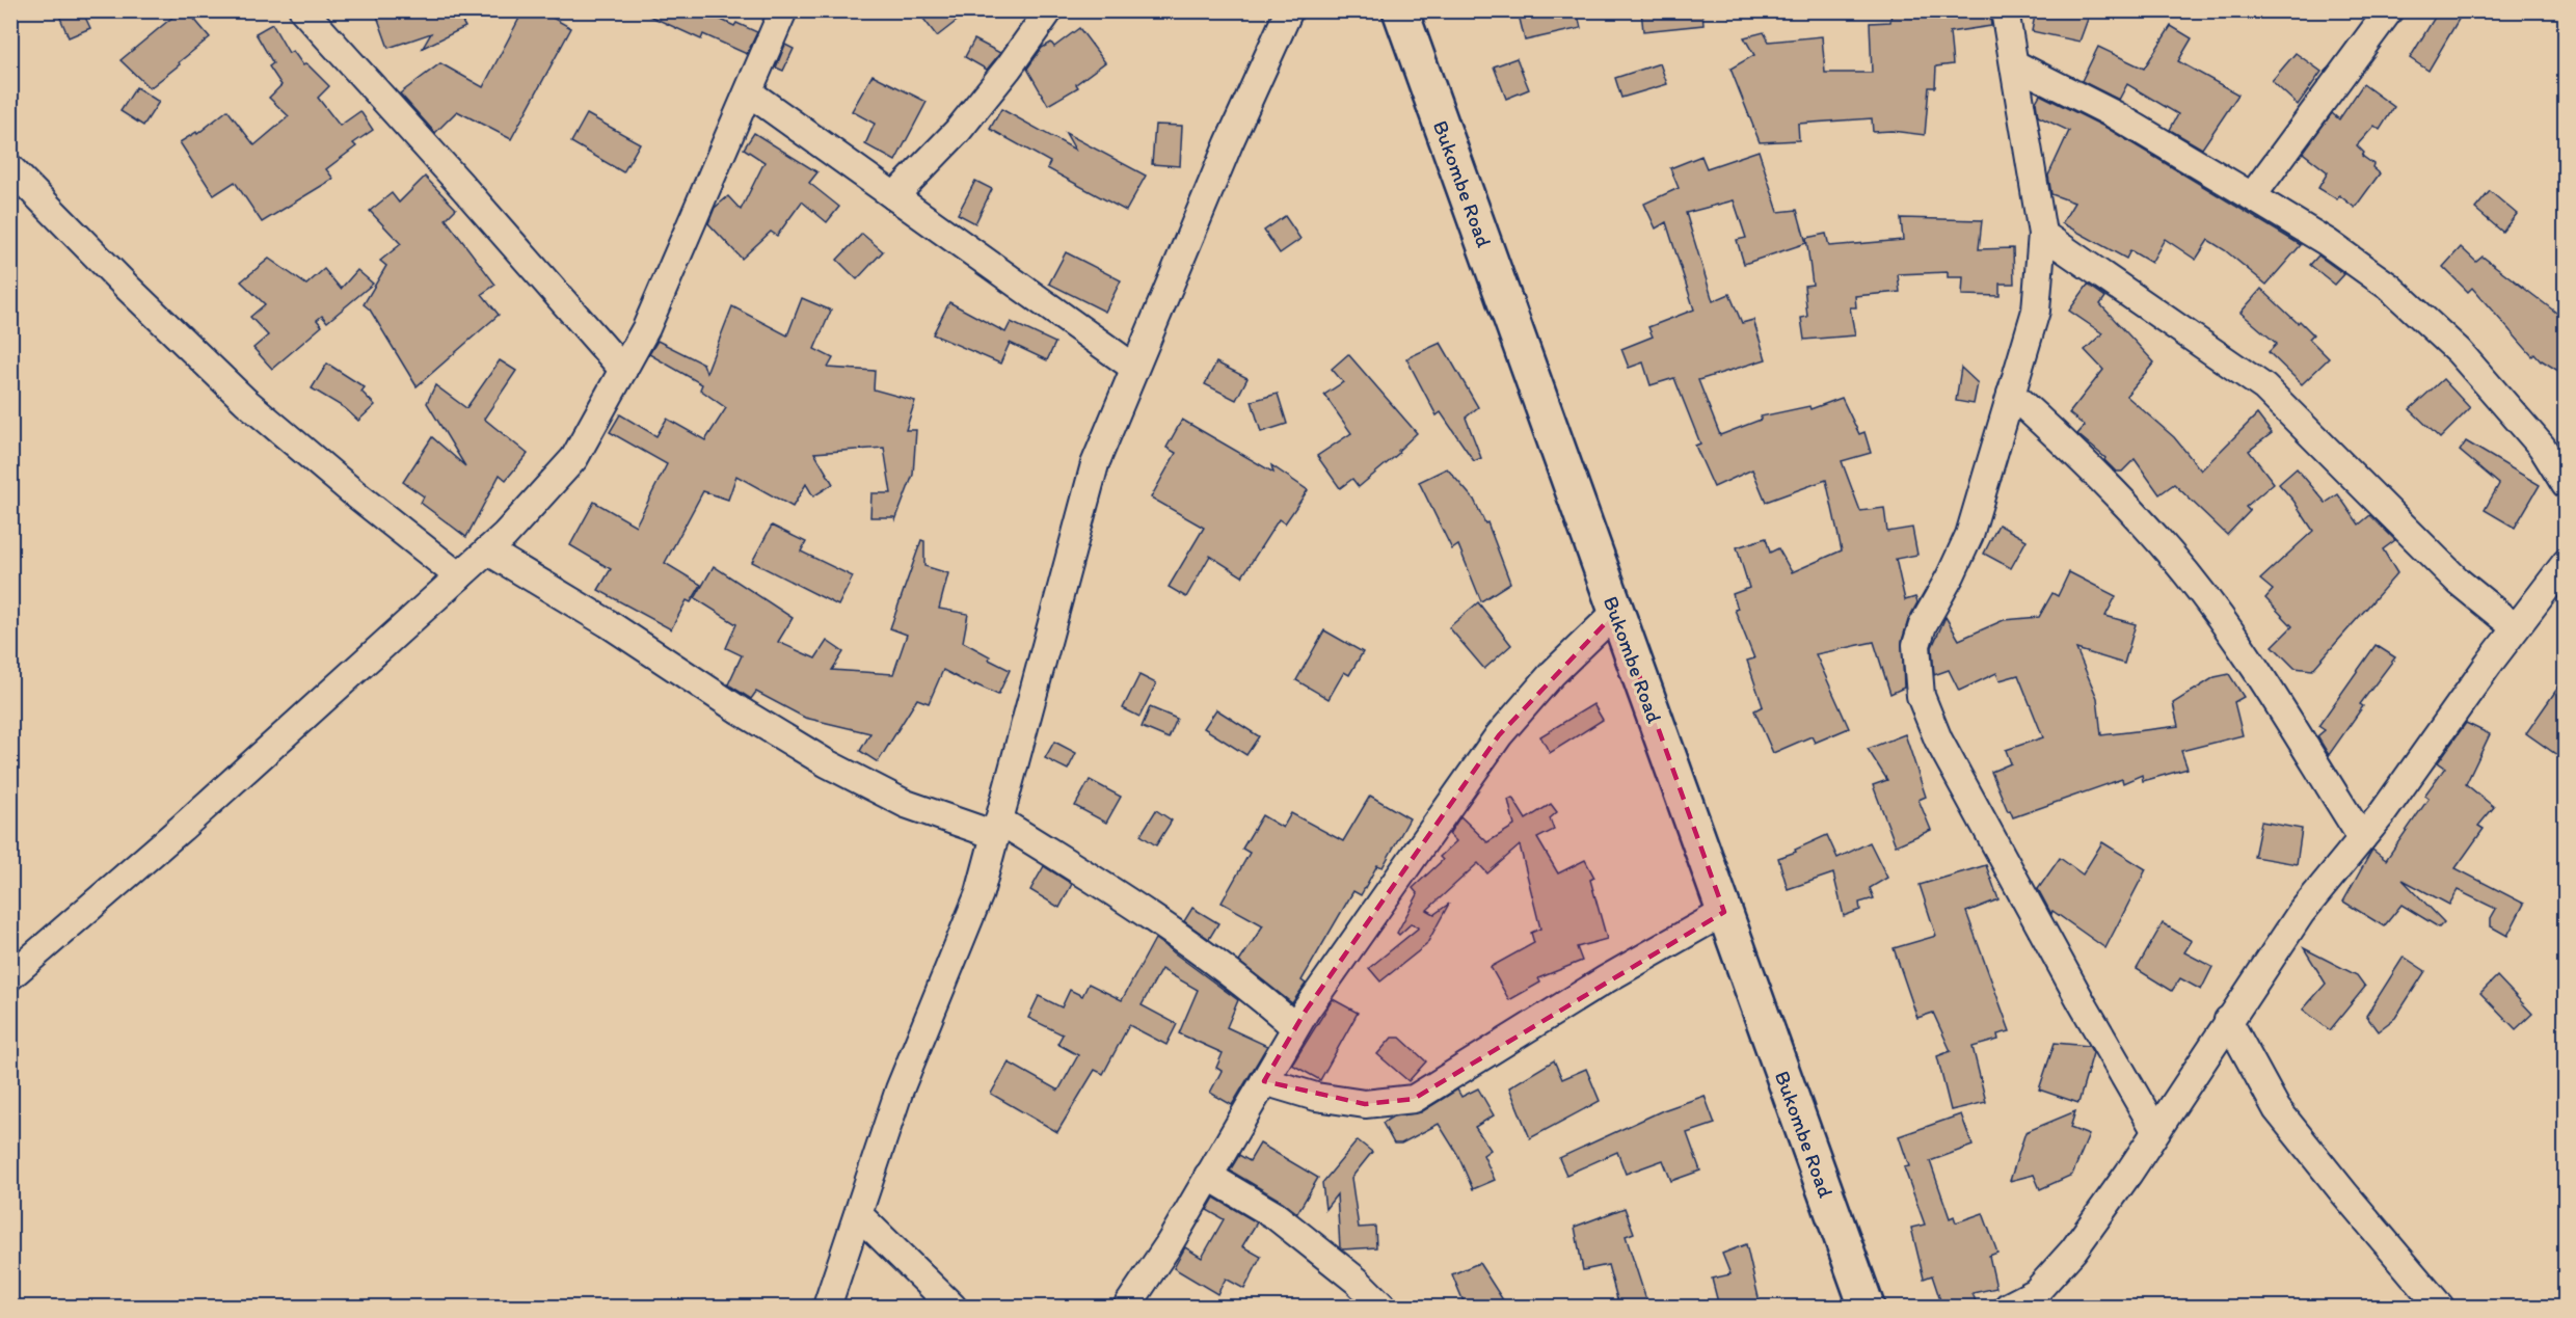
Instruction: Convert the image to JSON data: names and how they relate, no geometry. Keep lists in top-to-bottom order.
{
  "streets": {
    "main road": ["Bukombe Road"]
  }
}
